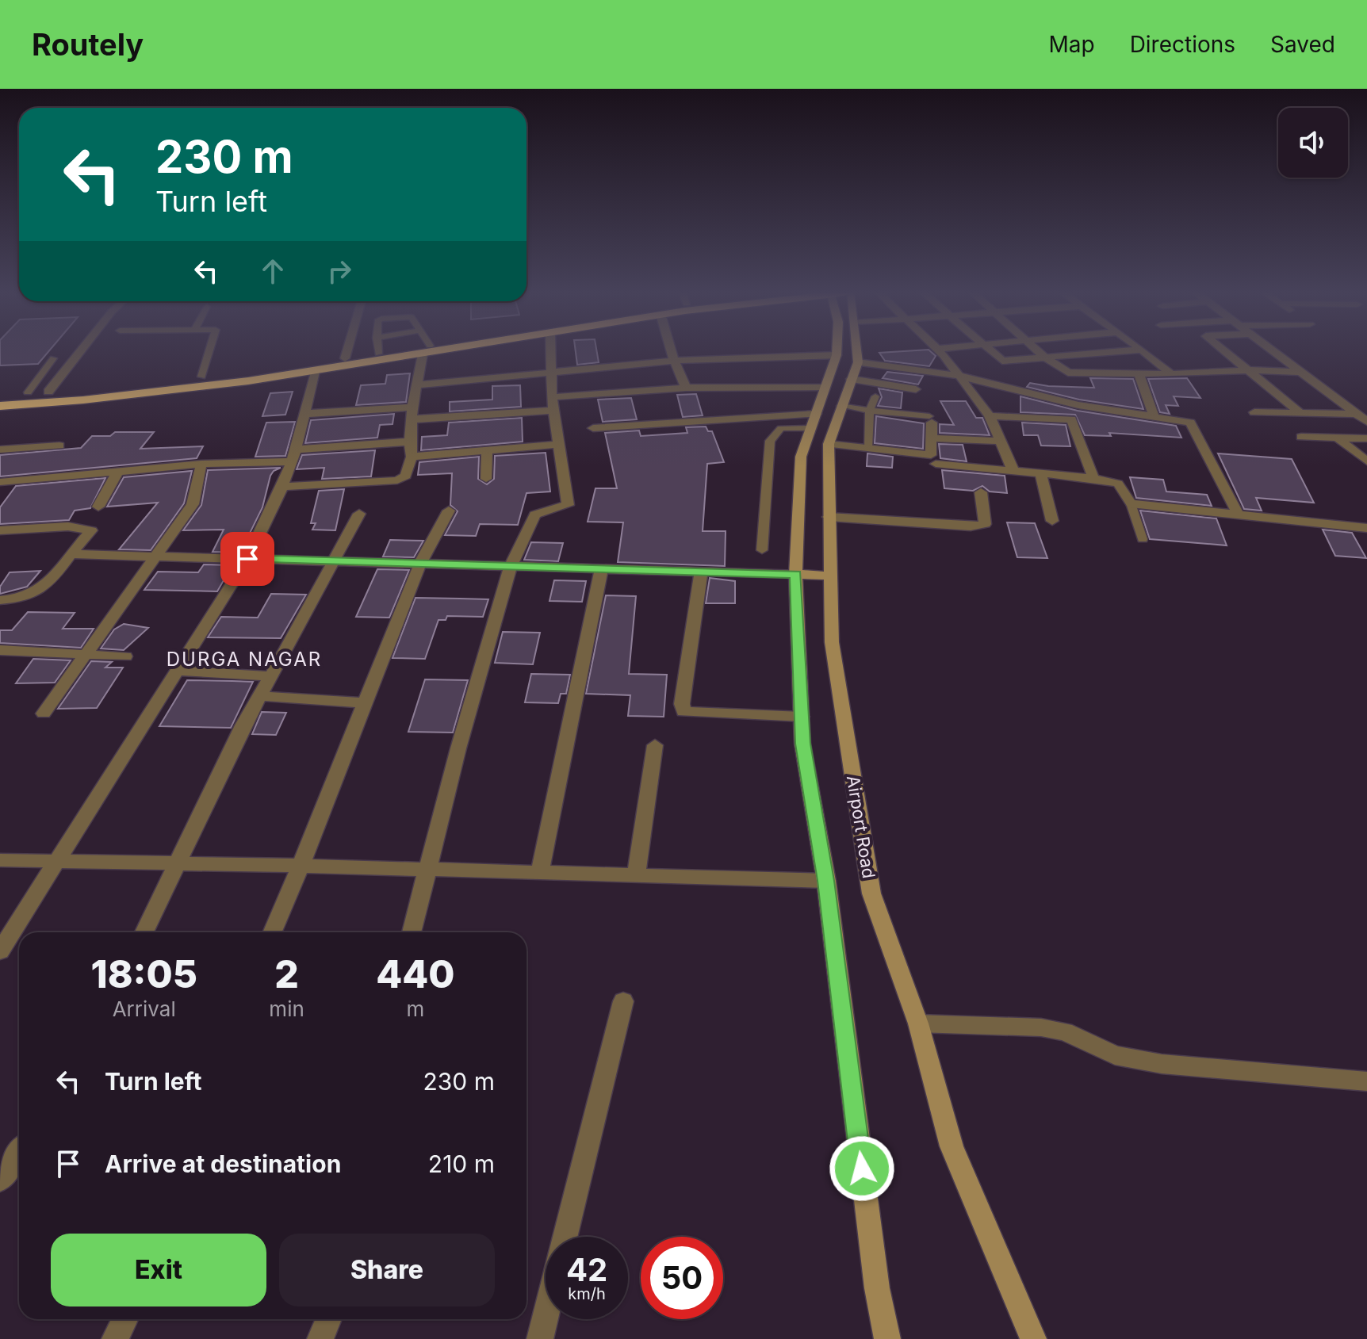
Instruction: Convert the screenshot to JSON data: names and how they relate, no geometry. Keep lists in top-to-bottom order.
{
  "streets": {
    "main road": ["Airport Road"]
  },
  "districts": ["DURGA NAGAR"],
  "page": {
    "header": "Routely",
    "nav": ["Map", "Directions", "Saved"],
    "turn": ["230 m", "Turn left"],
    "eta": [
      "18:05",
      "Arrival",
      "2",
      "min",
      "440",
      "m"
    ],
    "list": [
      {
        "name": "Turn left",
        "value": "230 m"
      },
      {
        "name": "Arrive at destination",
        "value": "210 m"
      }
    ],
    "buttons": ["Exit", "Share"],
    "speed": "42 km/h",
    "limit": "50"
  }
}
